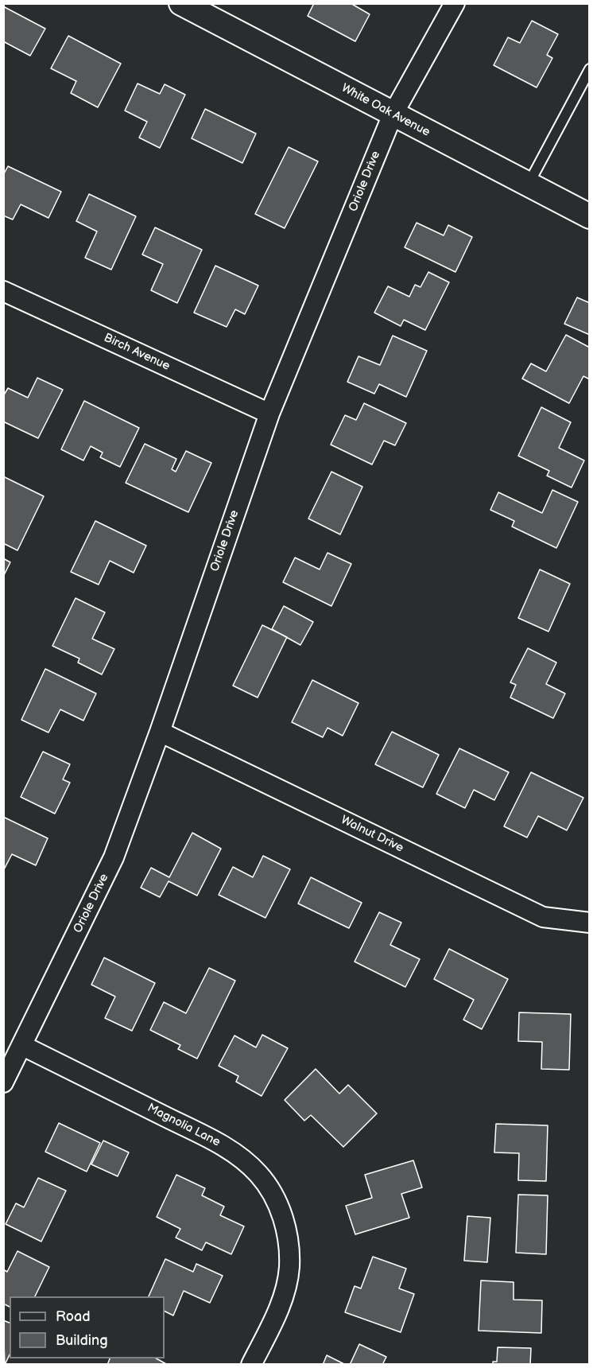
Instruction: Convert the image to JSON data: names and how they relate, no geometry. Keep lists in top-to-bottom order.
{
  "streets": {
    "street": [
      "White Oak Avenue",
      "Oriole Drive",
      "Birch Avenue",
      "Walnut Drive",
      "Magnolia Lane"
    ]
  },
  "crossings": [
    ["White Oak Avenue", "Oriole Drive"],
    ["Oriole Drive", "Birch Avenue"],
    ["Oriole Drive", "Walnut Drive"],
    ["Oriole Drive", "Magnolia Lane"]
  ],
  "legend": ["Road", "Building"]
}
